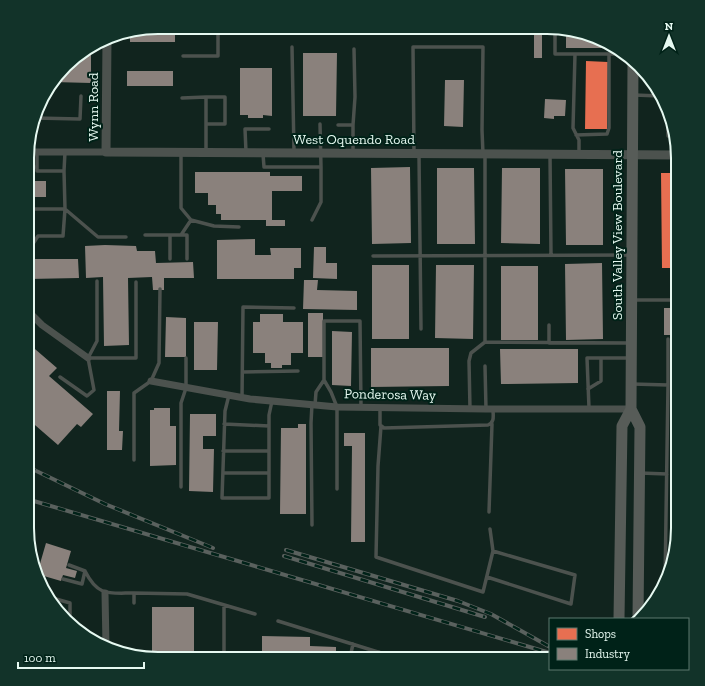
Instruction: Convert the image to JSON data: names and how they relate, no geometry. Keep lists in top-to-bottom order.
{
  "streets": {
    "main road": ["South Valley View Boulevard"],
    "street": ["Wynn Road", "West Oquendo Road", "Ponderosa Way"]
  },
  "crossings": [
    ["Wynn Road", "West Oquendo Road"],
    ["West Oquendo Road", "South Valley View Boulevard"],
    ["South Valley View Boulevard", "Ponderosa Way"]
  ],
  "legend": ["Shops", "Industry"],
  "scale_bar": "100 m",
  "north": "top"
}
